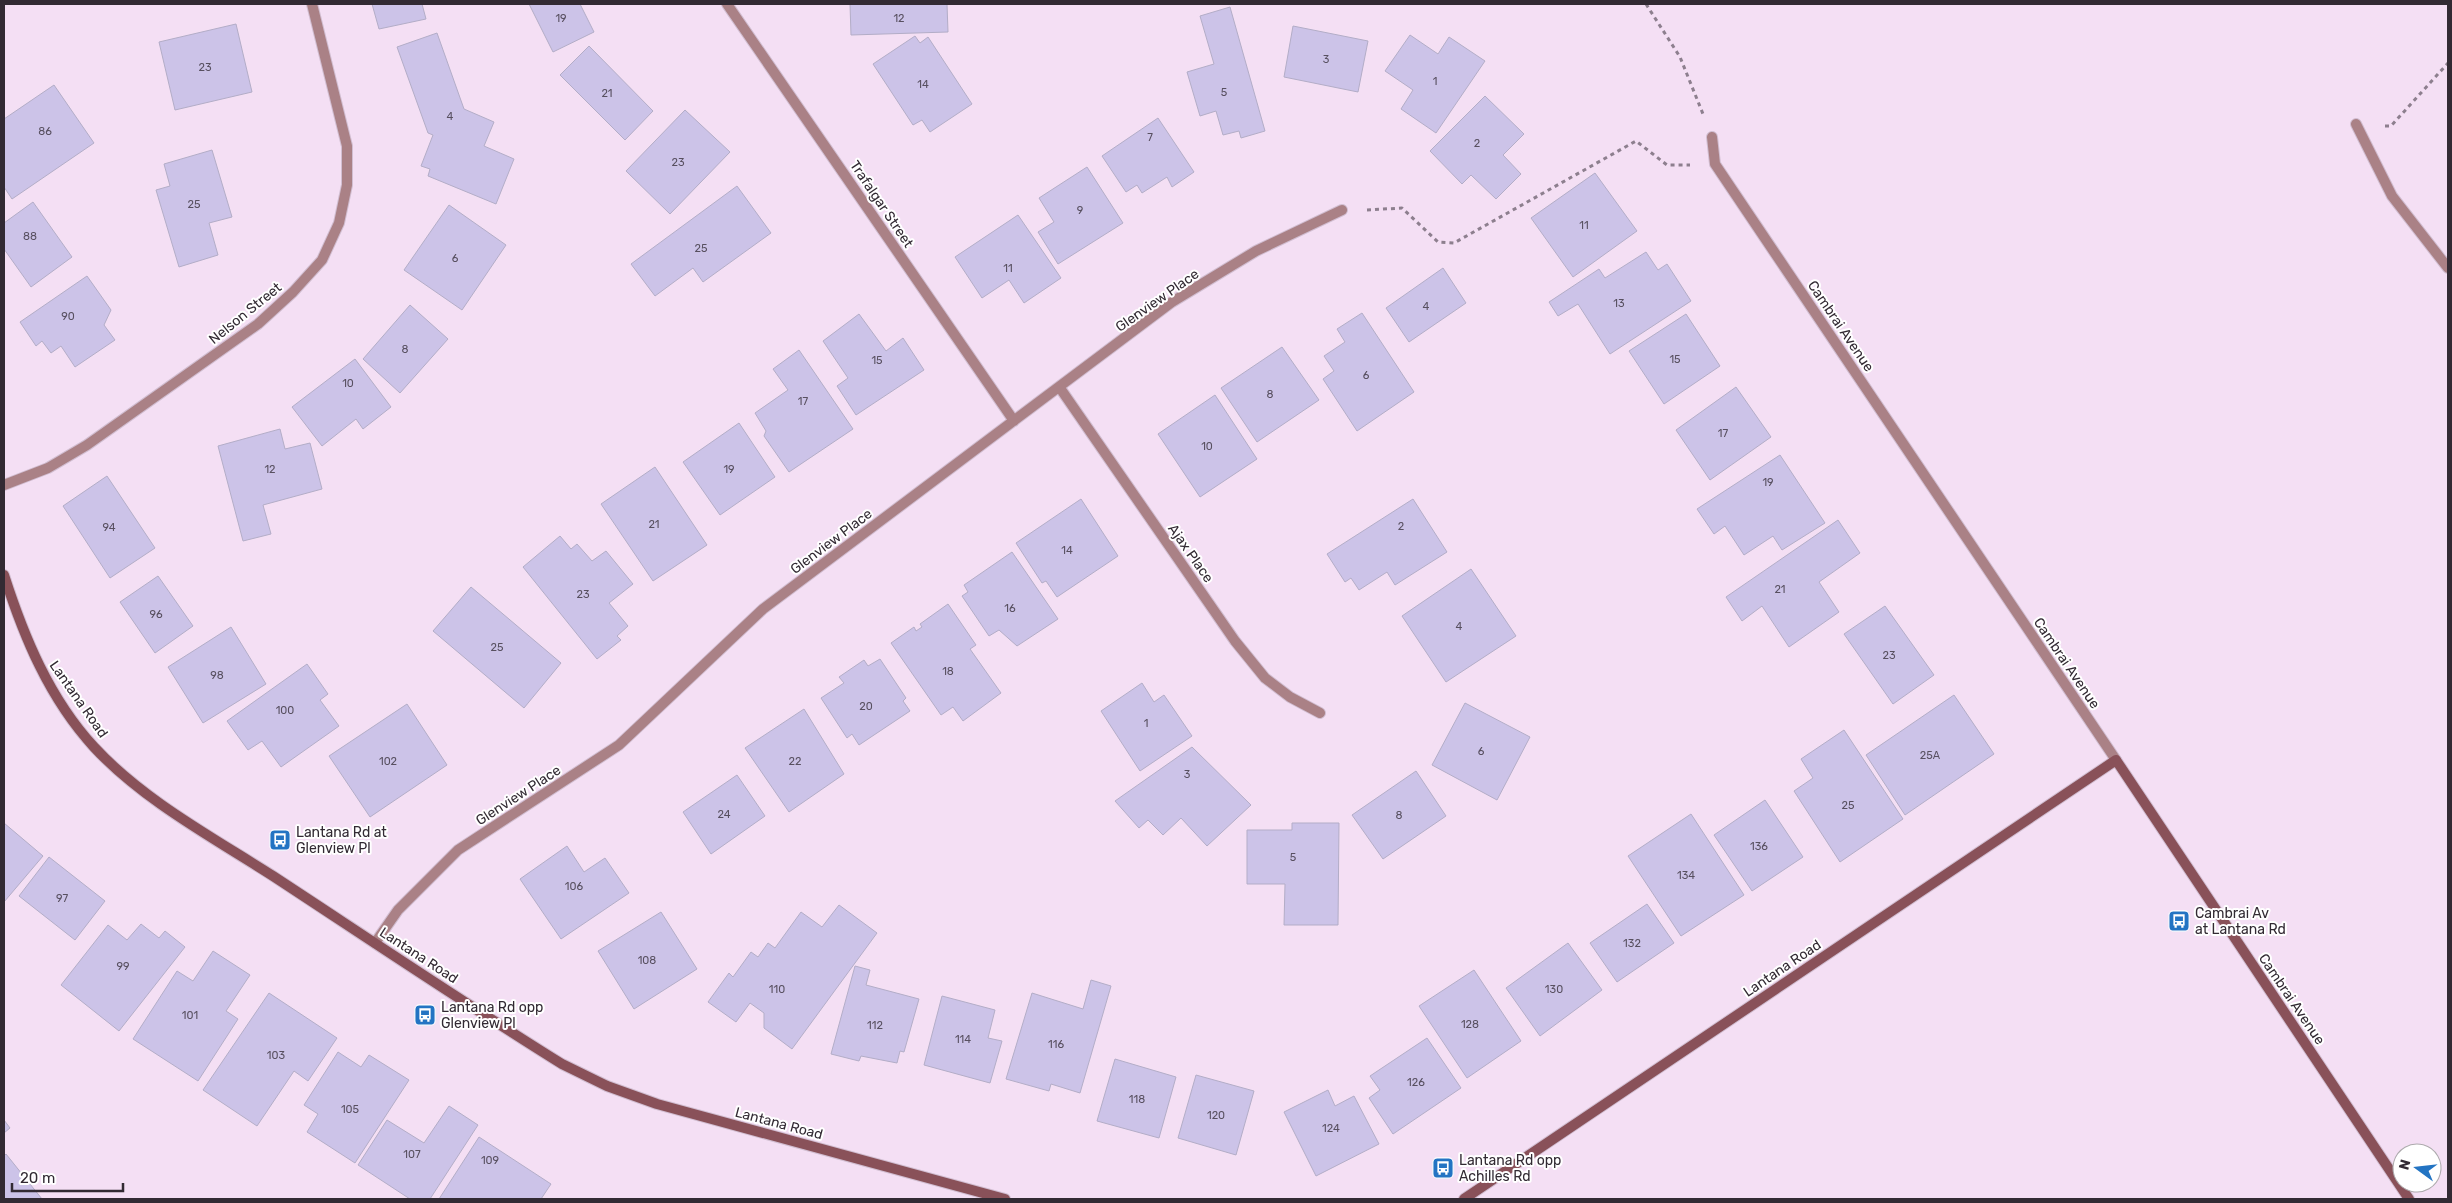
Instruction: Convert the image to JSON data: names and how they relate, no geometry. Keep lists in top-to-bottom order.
{
  "streets": {
    "street": [
      "Trafalgar Street",
      "Glenview Place",
      "Nelson Street",
      "Cambrai Avenue",
      "Ajax Place",
      "Lantana Road"
    ]
  },
  "crossings": [
    ["Trafalgar Street", "Glenview Place"],
    ["Glenview Place", "Ajax Place"],
    ["Glenview Place", "Lantana Road"],
    ["Cambrai Avenue", "Lantana Road"]
  ],
  "places": {
    "bus stop": [
      "Lantana Rd at Glenview Pl",
      "Cambrai Av at Lantana Rd",
      "Lantana Rd opp Glenview Pl",
      "Lantana Rd opp Achilles Rd"
    ]
  },
  "house_numbers": [
    "19",
    "12",
    "3",
    "23",
    "1",
    "14",
    "5",
    "21",
    "4",
    "86",
    "7",
    "2",
    "23",
    "25",
    "9",
    "11",
    "88",
    "25",
    "6",
    "11",
    "13",
    "4",
    "90",
    "8",
    "15",
    "15",
    "6",
    "10",
    "8",
    "17",
    "17",
    "10",
    "12",
    "19",
    "19",
    "21",
    "2",
    "94",
    "14",
    "21",
    "23",
    "16",
    "96",
    "4",
    "25",
    "23",
    "18",
    "98",
    "20",
    "100",
    "1",
    "6",
    "25A",
    "102",
    "22",
    "3",
    "25",
    "24",
    "8",
    "136",
    "5",
    "134",
    "106",
    "97",
    "132",
    "108",
    "99",
    "110",
    "130",
    "101",
    "128",
    "112",
    "114",
    "116",
    "103",
    "126",
    "118",
    "105",
    "120",
    "124",
    "107",
    "109"
  ],
  "scale_bar": "20 m",
  "north": "left"
}
